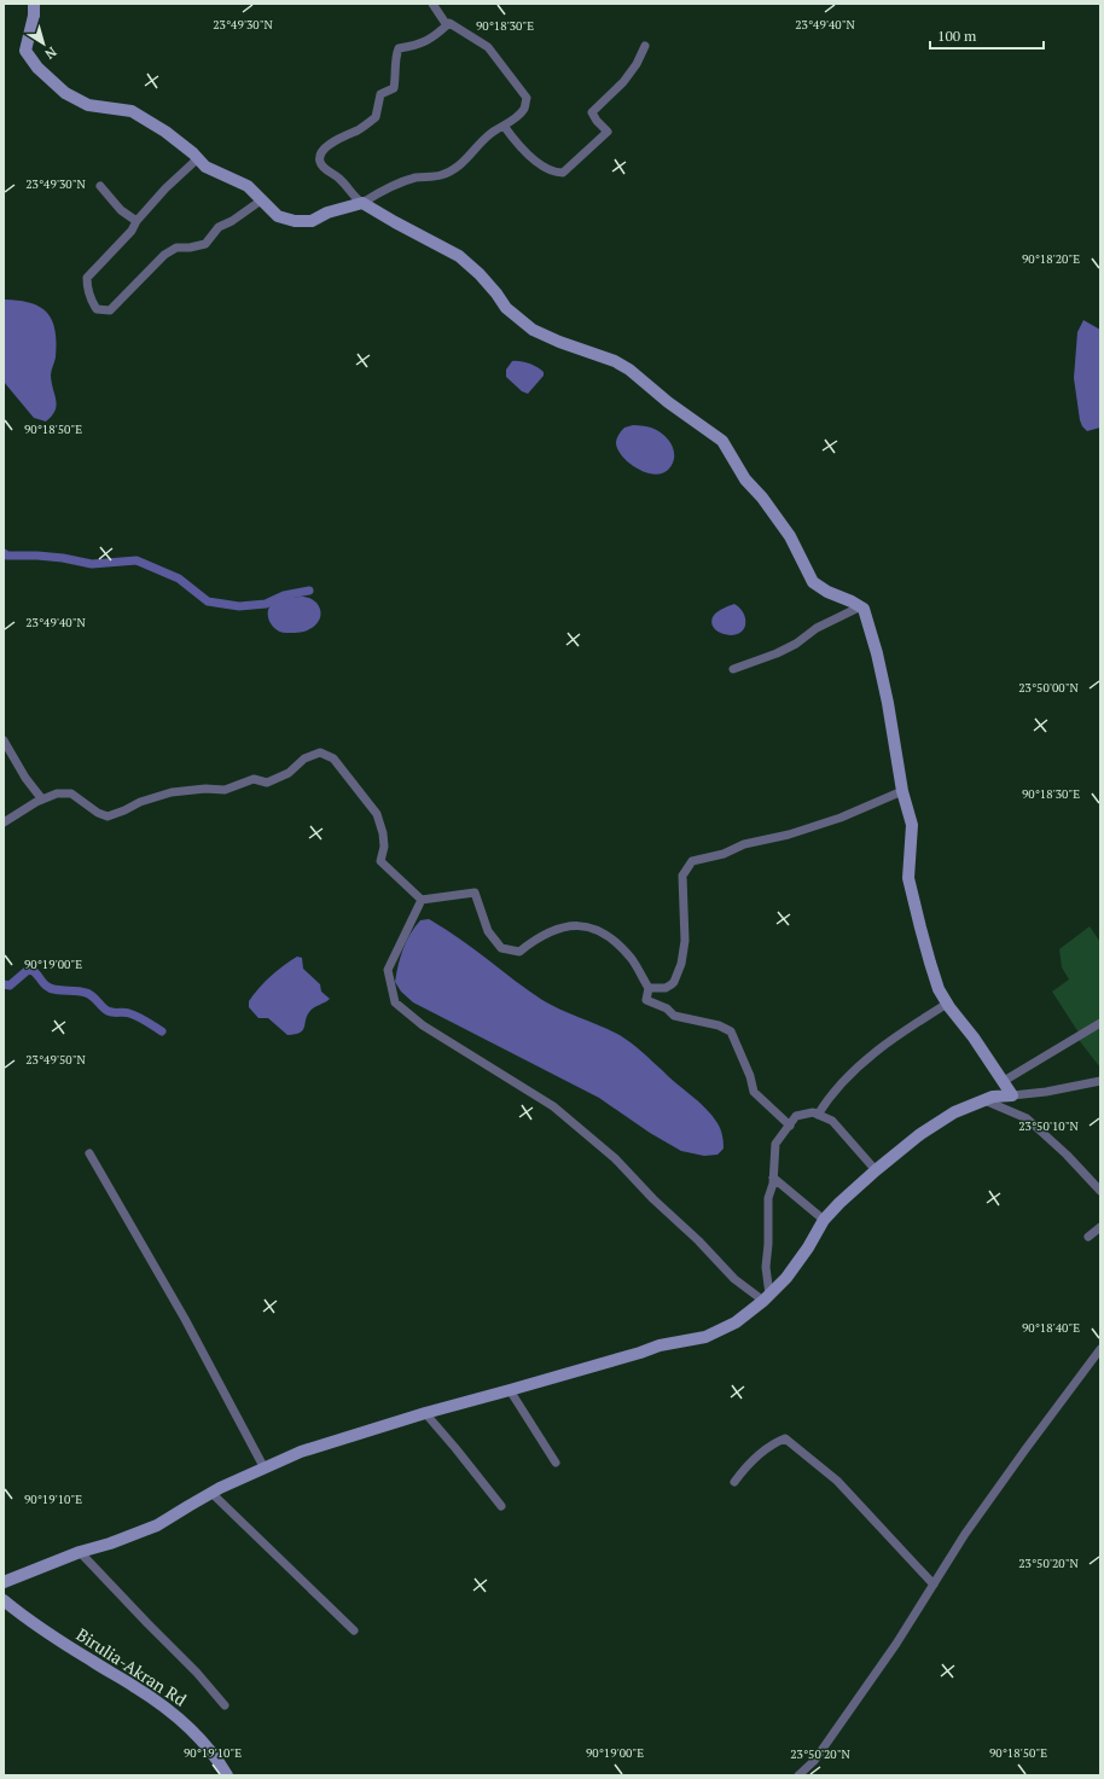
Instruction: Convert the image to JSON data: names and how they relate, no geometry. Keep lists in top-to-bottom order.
{
  "streets": {
    "street": ["Birulia-Akran Rd"]
  },
  "scale_bar": "100 m",
  "north": "bottom right",
  "coordinates": [
    "23°49'30\"N",
    "23°49'40\"N",
    "90°18'30\"E",
    "90°18'20\"E",
    "90°18'50\"E",
    "23°50'00\"N",
    "90°19'00\"E",
    "23°49'50\"N",
    "23°50'10\"N",
    "90°18'40\"E",
    "90°19'10\"E",
    "23°50'20\"N"
  ]
}
